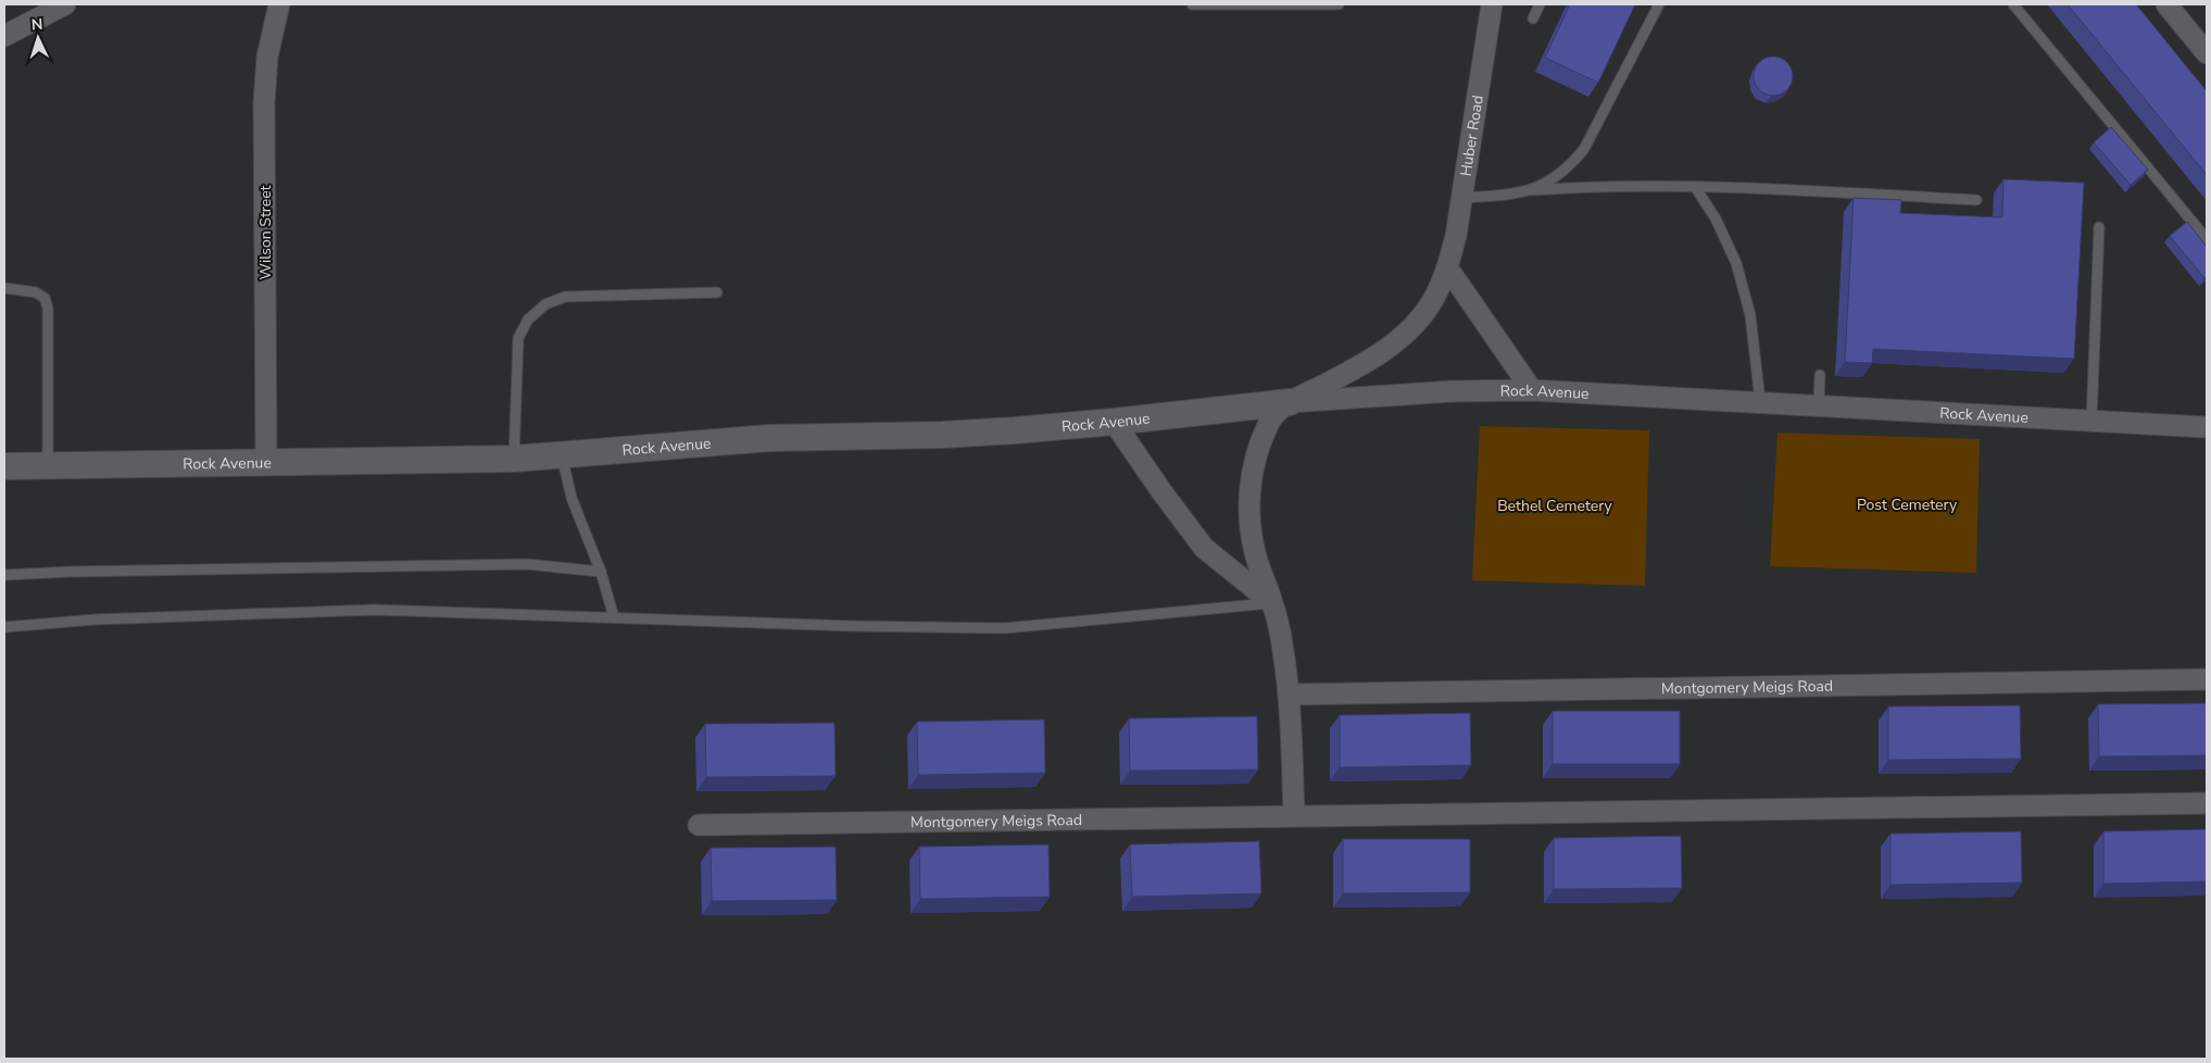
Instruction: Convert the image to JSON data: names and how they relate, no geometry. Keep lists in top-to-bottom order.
{
  "streets": {
    "street": [
      "Huber Road",
      "Wilson Street",
      "Rock Avenue",
      "Montgomery Meigs Road"
    ]
  },
  "crossings": [
    ["Huber Road", "Rock Avenue"],
    ["Wilson Street", "Rock Avenue"]
  ],
  "parks": ["Post Cemetery", "Bethel Cemetery"],
  "north": "top"
}
